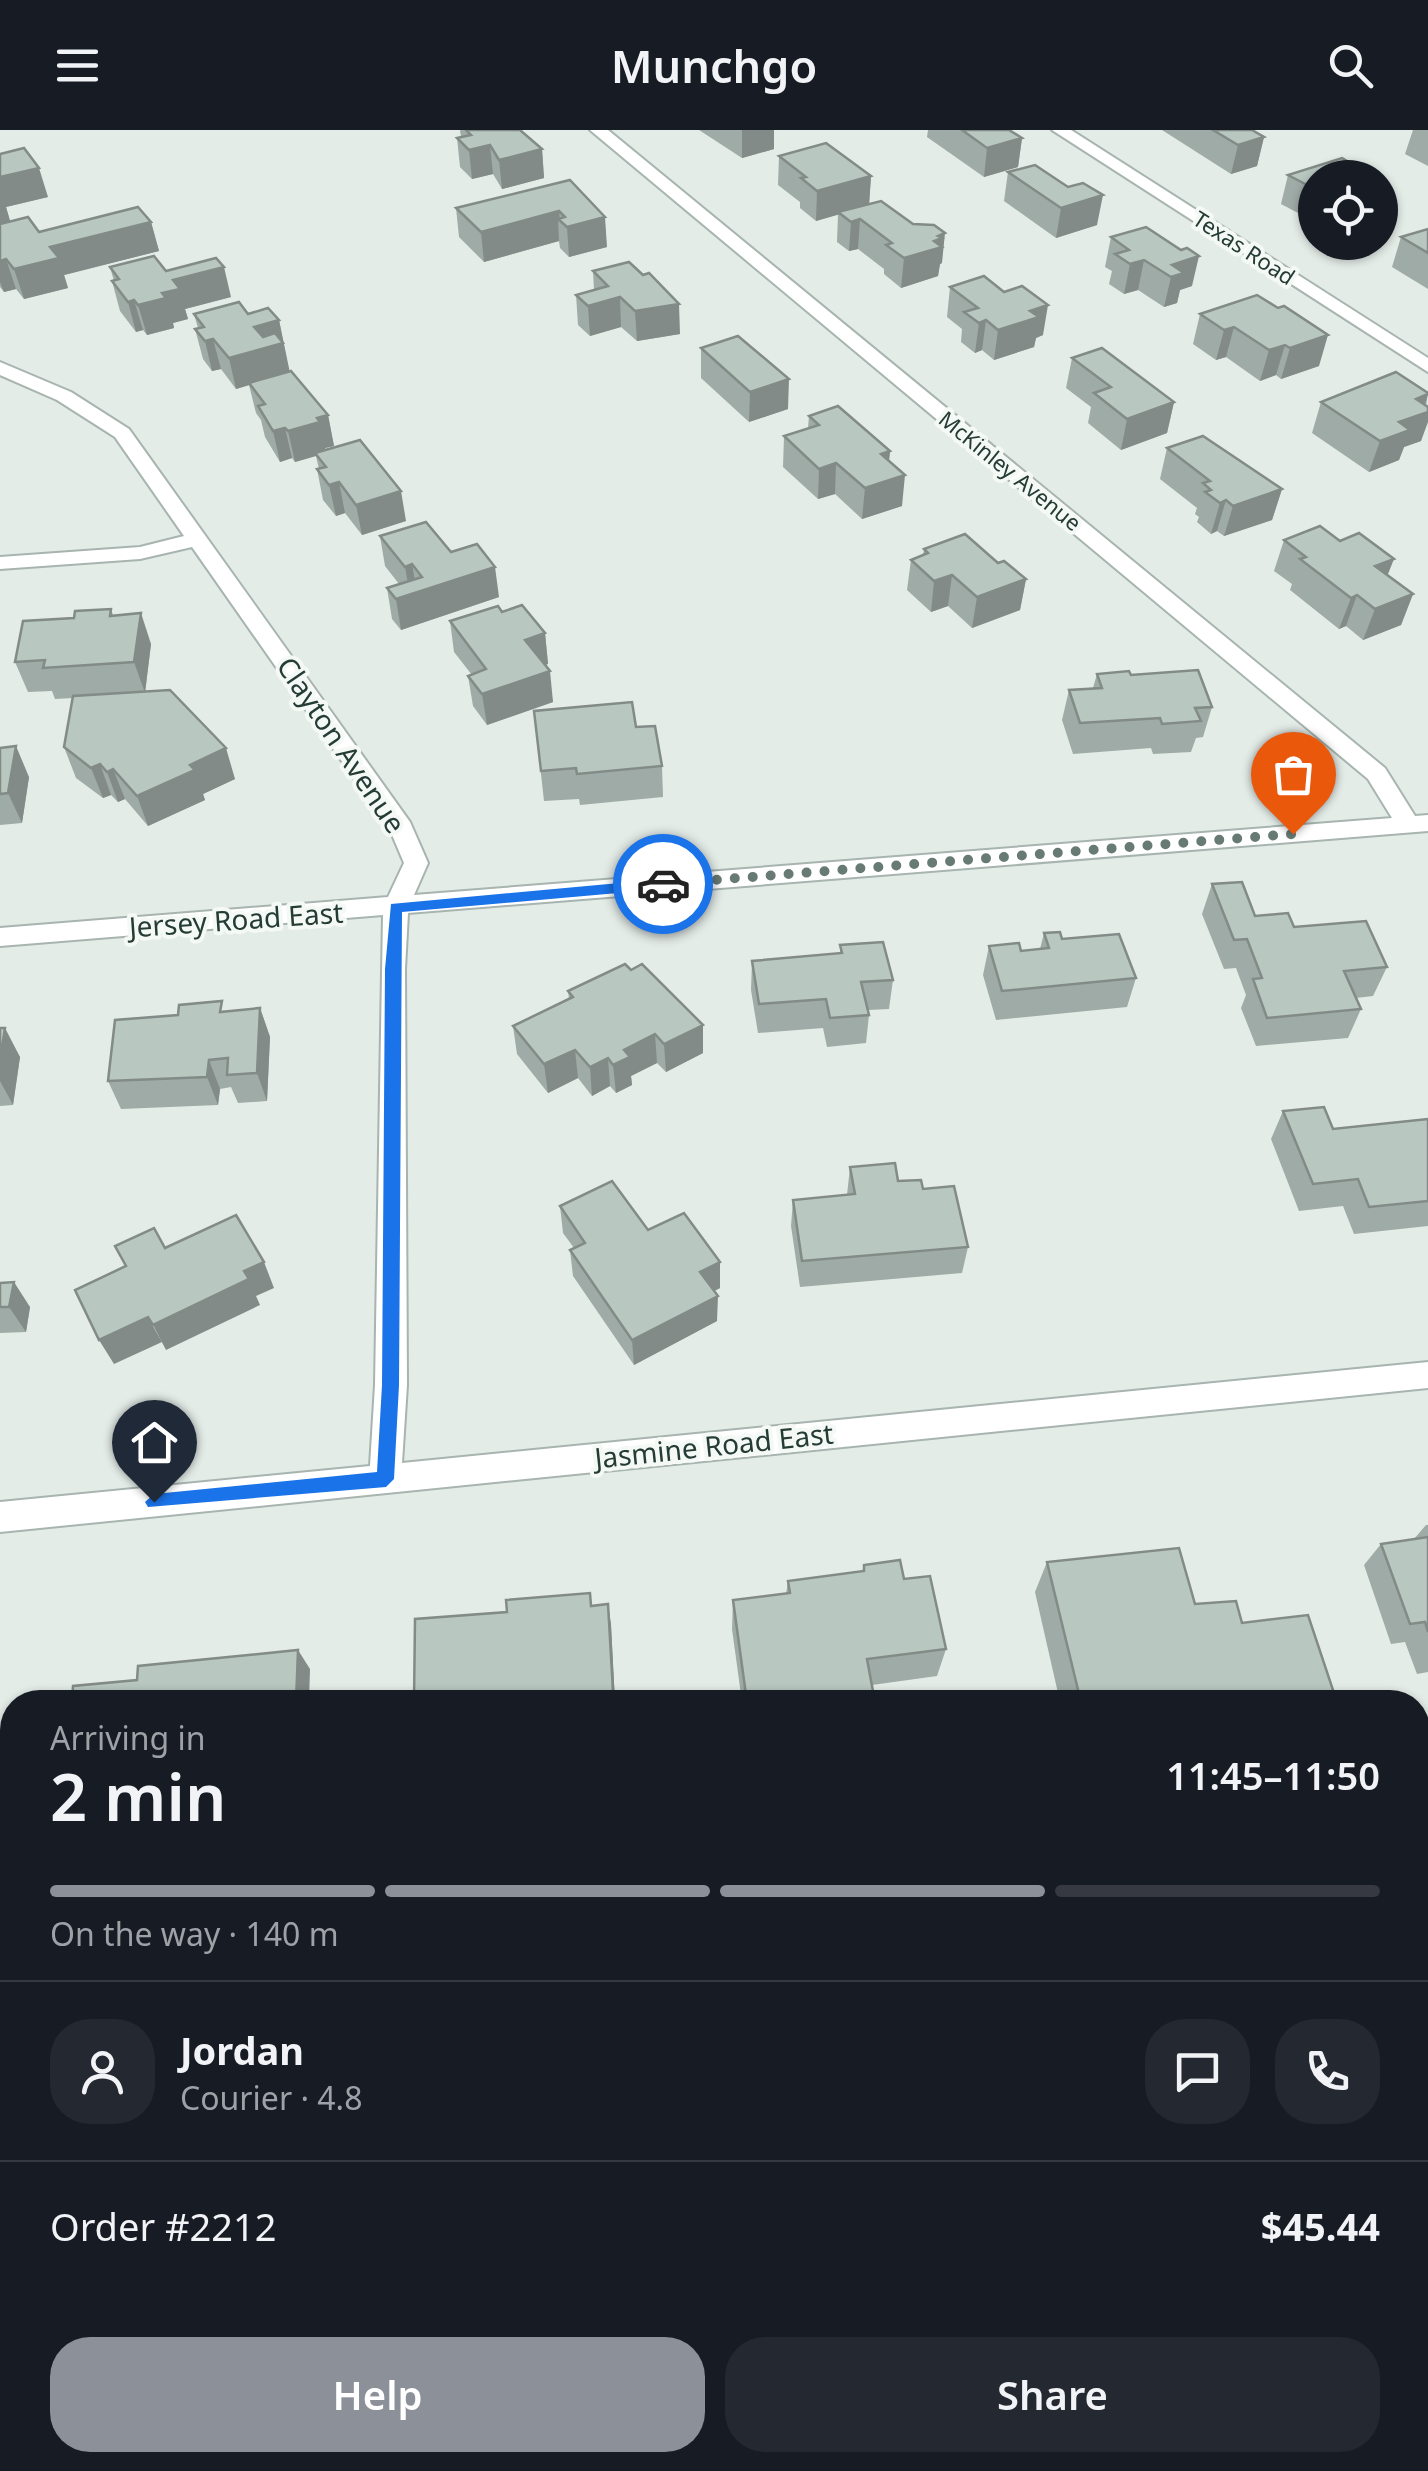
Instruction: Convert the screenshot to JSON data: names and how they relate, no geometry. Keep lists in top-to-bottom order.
{
  "streets": {
    "street": [
      "Texas Road",
      "McKinley Avenue",
      "Clayton Avenue",
      "Jersey Road East",
      "Jasmine Road East"
    ]
  },
  "crossings": [
    ["McKinley Avenue", "Jersey Road East"],
    ["Clayton Avenue", "Jersey Road East"],
    ["Clayton Avenue", "Jasmine Road East"]
  ],
  "page": {
    "header": "Munchgo",
    "heading": ["2 min", "Arriving in", "11:45–11:50"],
    "panel": [
      "Jordan",
      "Courier · 4.8",
      "Order #2212",
      "$45.44"
    ],
    "bar": "On the way · 140 m",
    "buttons": ["Help", "Share"]
  }
}
